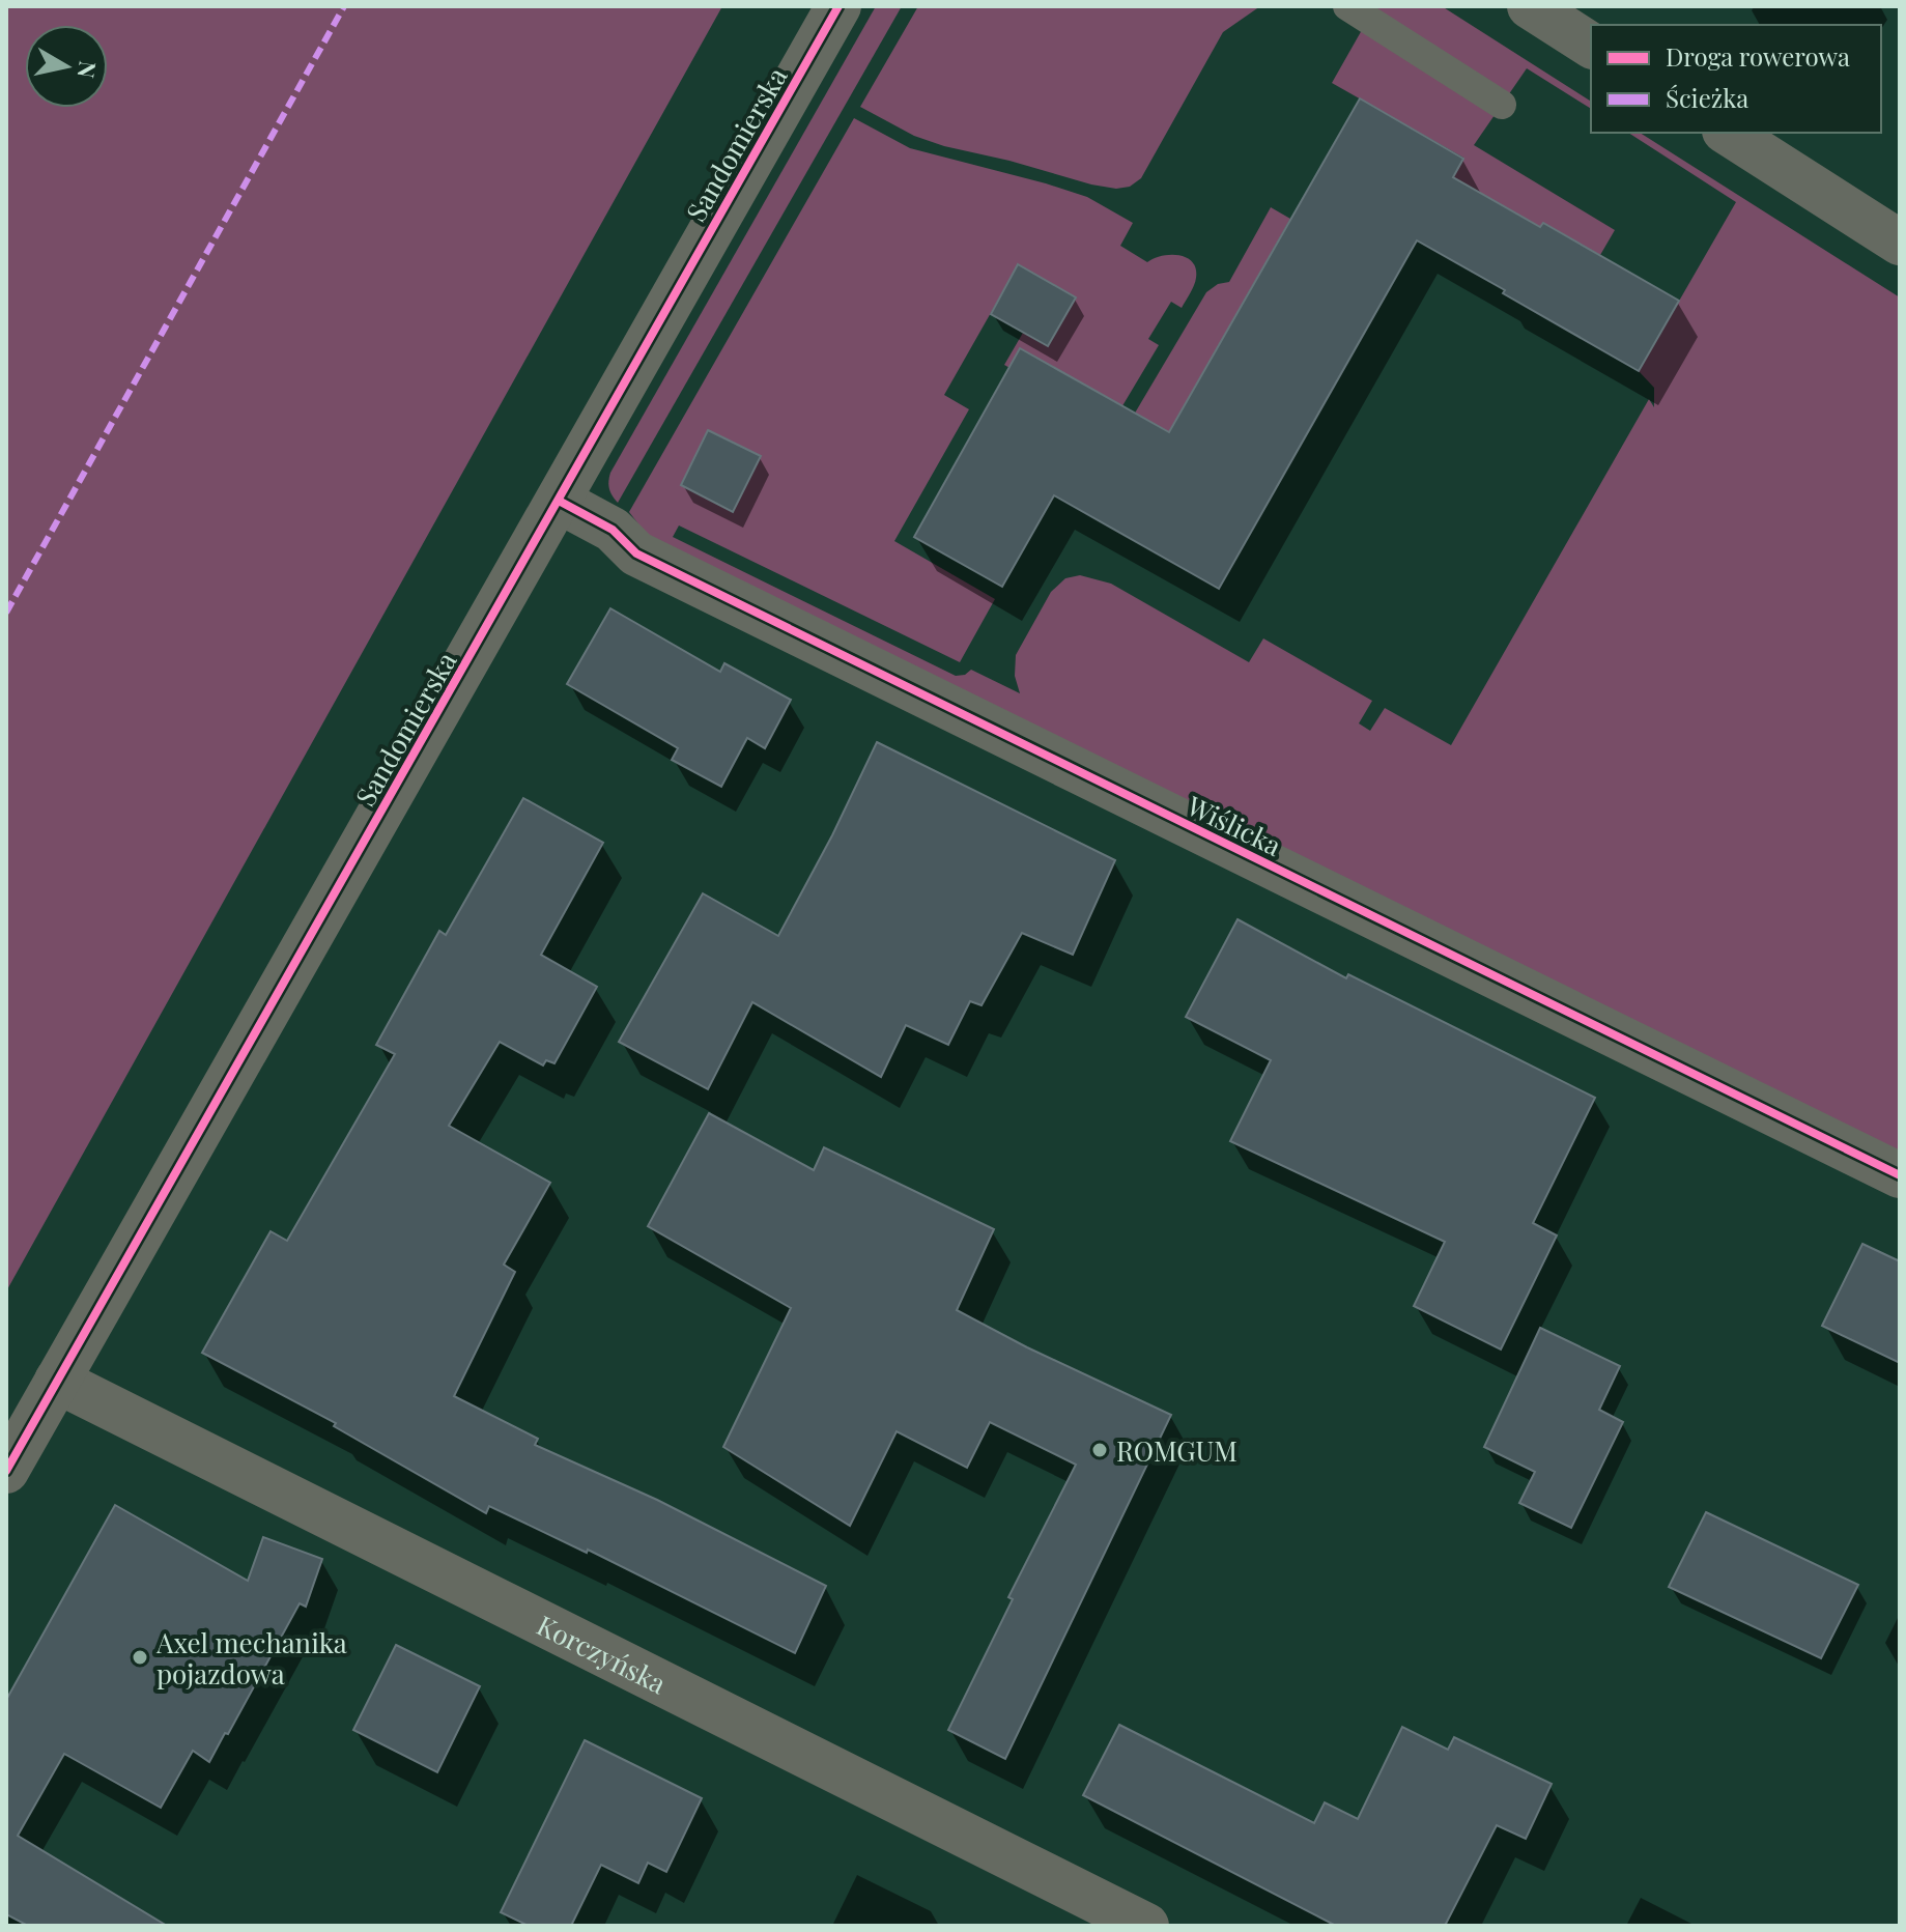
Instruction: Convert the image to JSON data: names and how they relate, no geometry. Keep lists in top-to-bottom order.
{
  "streets": {
    "street": ["Sandomierska", "Wiślicka", "Korczyńska"]
  },
  "crossings": [
    ["Sandomierska", "Wiślicka"],
    ["Sandomierska", "Korczyńska"]
  ],
  "places": ["ROMGUM", "Axel mechanika pojazdowa"],
  "legend": ["Droga rowerowa", "Ścieżka"],
  "north": "right"
}
